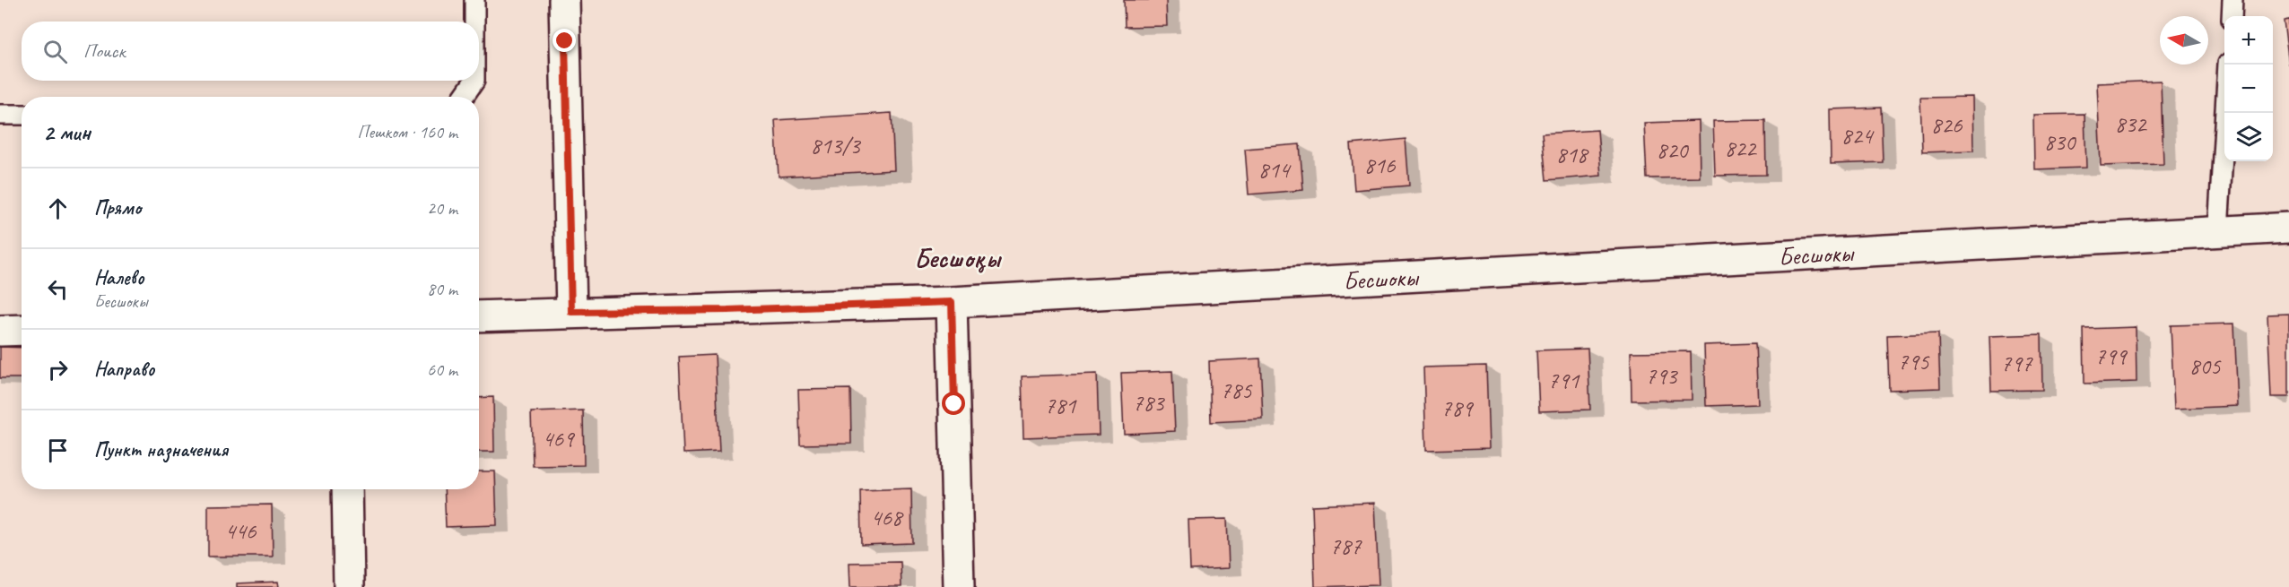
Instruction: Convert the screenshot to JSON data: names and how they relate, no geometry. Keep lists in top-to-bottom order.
{
  "streets": {
    "street": ["Бесшокы"]
  },
  "districts": ["Бесшоқы"],
  "house_numbers": [
    "832",
    "826",
    "824",
    "830",
    "813/3",
    "822",
    "820",
    "818",
    "816",
    "814",
    "799",
    "795",
    "797",
    "805",
    "793",
    "791",
    "785",
    "783",
    "781",
    "789",
    "469",
    "468",
    "446",
    "787"
  ],
  "north": "left",
  "page": {
    "map_buttons": ["+", "−"],
    "search": "Поиск",
    "heading": ["2 мин", "Пешком · 160 m"],
    "list": [
      ["Прямо", "20 m"],
      ["Налево", "Бесшокы", "80 m"],
      ["Направо", "60 m"],
      "Пункт назначения"
    ]
  }
}
